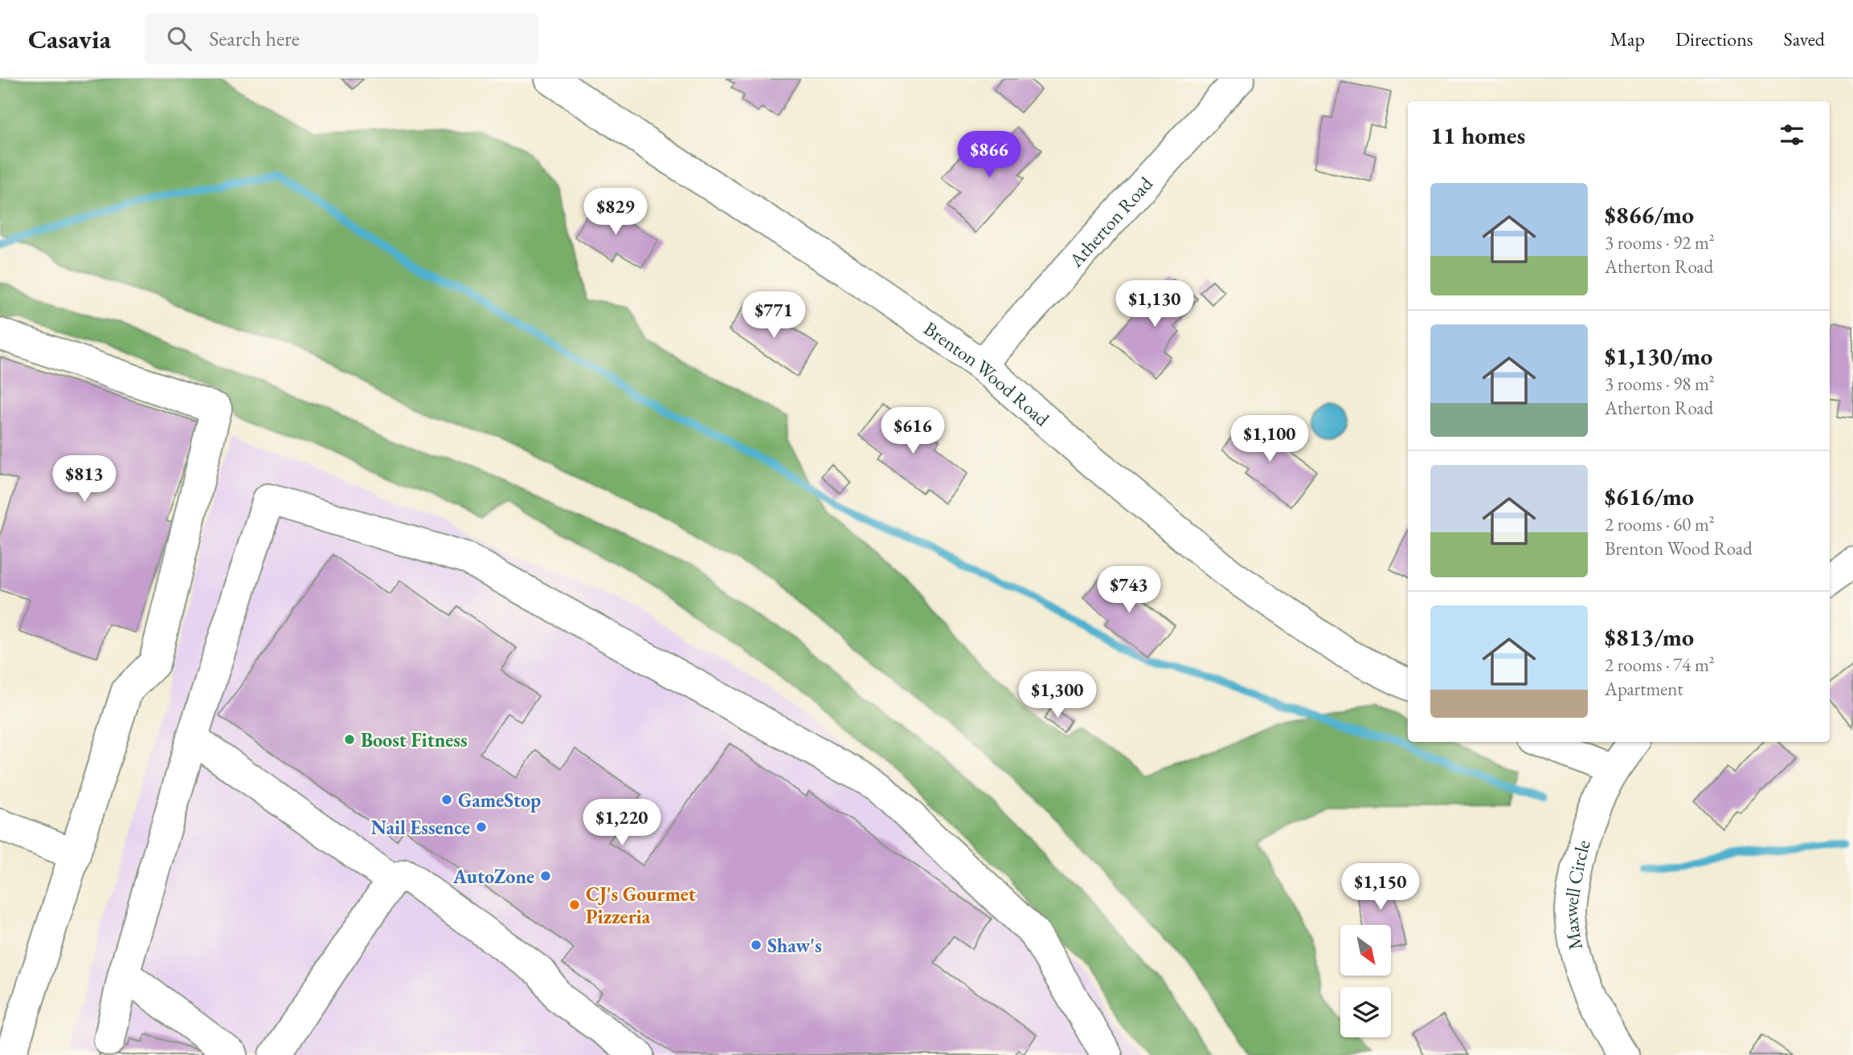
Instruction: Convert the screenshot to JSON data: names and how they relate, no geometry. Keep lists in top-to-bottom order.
{
  "streets": {
    "street": ["Atherton Road", "Brenton Wood Road", "Maxwell Circle"]
  },
  "crossings": [
    ["Atherton Road", "Brenton Wood Road"]
  ],
  "places": [
    "Boost Fitness",
    "GameStop",
    "Nail Essence",
    "AutoZone",
    "CJ's Gourmet Pizzeria",
    "Shaw's"
  ],
  "north": "bottom right",
  "page": {
    "header": "Casavia",
    "search": "Search here",
    "nav": ["Map", "Directions", "Saved"],
    "heading": "11 homes",
    "price": [
      "$866",
      "$829",
      "$1,130",
      "$771",
      "$616",
      "$1,100",
      "$813",
      "$743",
      "$1,300",
      "$1,220",
      "$1,150"
    ],
    "list": [
      {
        "name": "$866/mo",
        "note": "3 rooms · 92 m² · Atherton Road"
      },
      {
        "name": "$1,130/mo",
        "note": "3 rooms · 98 m² · Atherton Road"
      },
      {
        "name": "$616/mo",
        "note": "2 rooms · 60 m² · Brenton Wood Road"
      },
      {
        "name": "$813/mo",
        "note": "2 rooms · 74 m² · Apartment"
      }
    ]
  }
}
